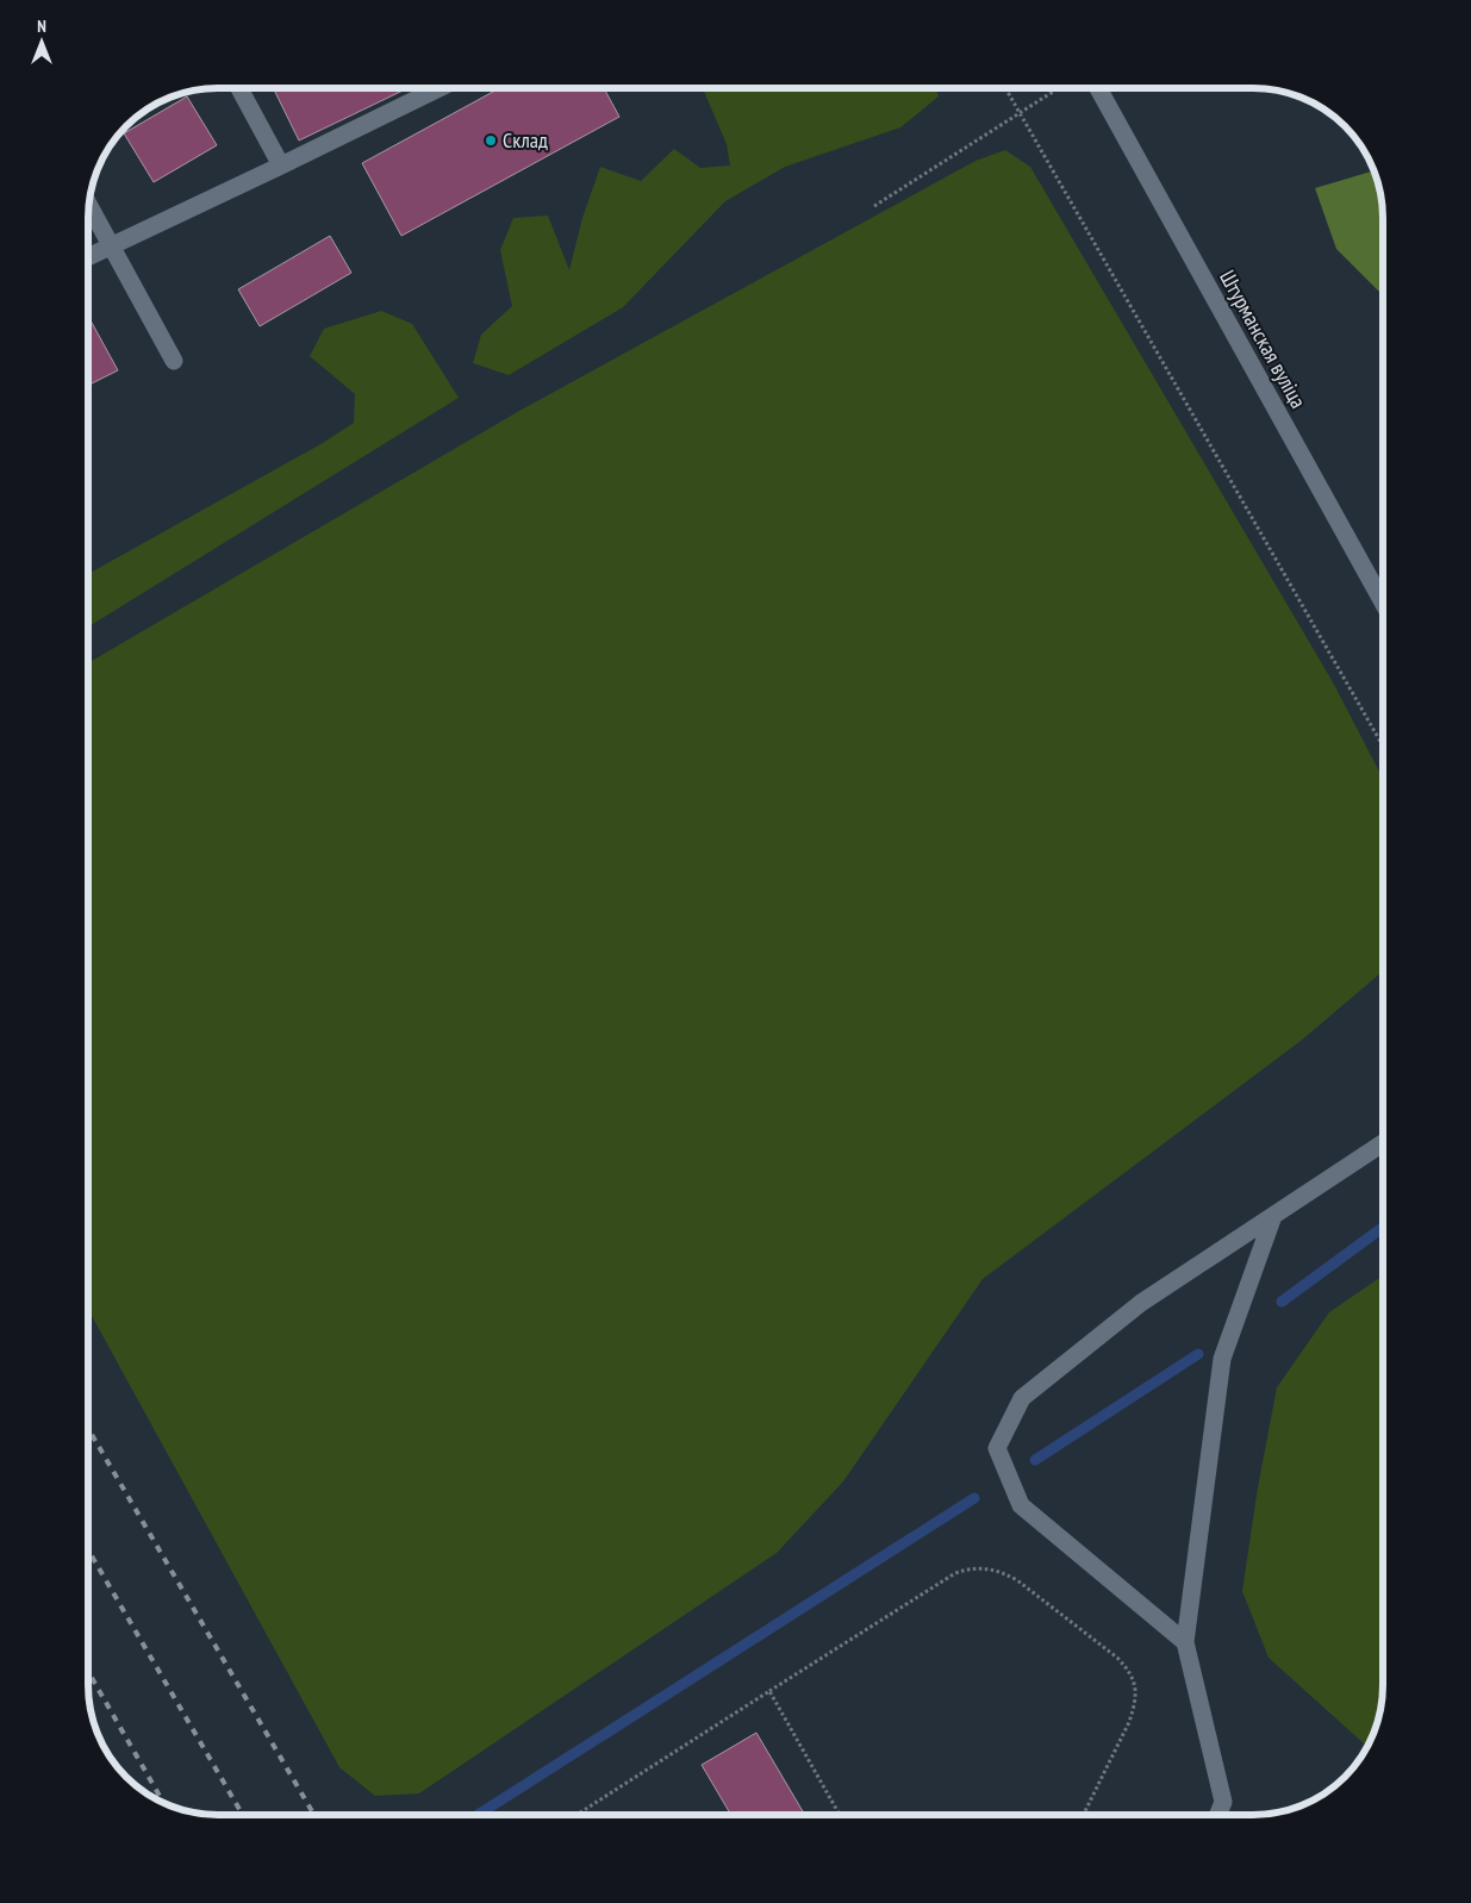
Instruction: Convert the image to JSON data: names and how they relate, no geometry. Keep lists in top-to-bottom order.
{
  "streets": {
    "street": ["Штурманская вуліца"]
  },
  "places": ["Склад"],
  "north": "top"
}
